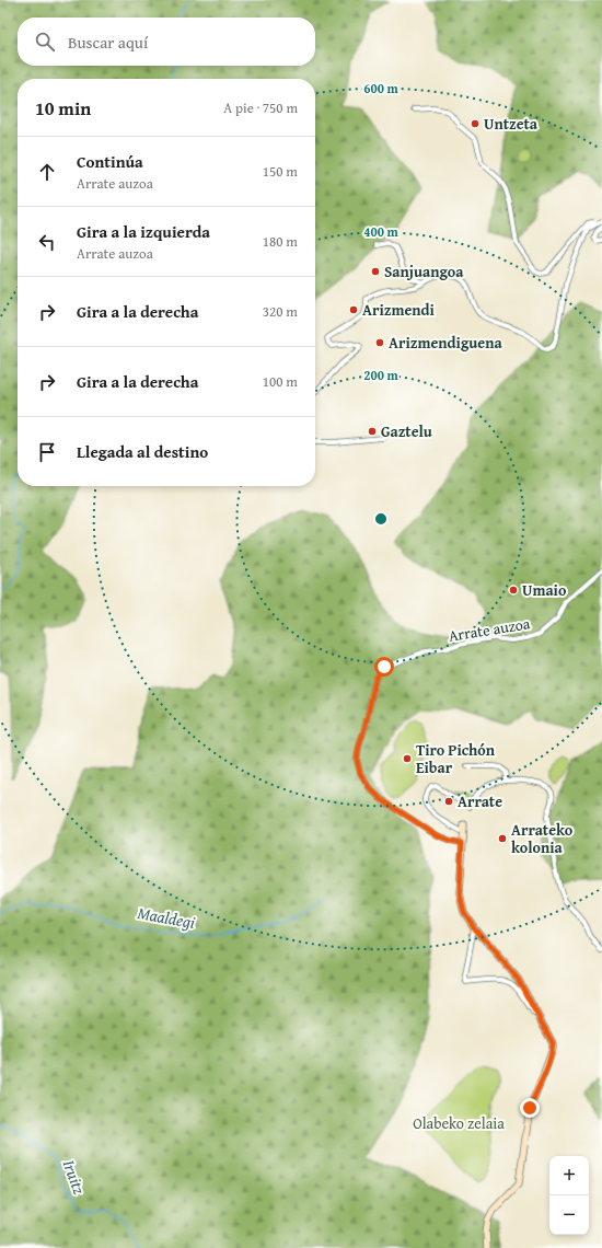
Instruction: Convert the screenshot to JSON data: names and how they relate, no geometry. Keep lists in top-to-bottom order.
{
  "streets": {
    "street": ["Arrate auzoa"]
  },
  "water": ["Maaldegi", "Iruitz"],
  "parks": ["Olabeko zelaia"],
  "places": [
    "Untzeta",
    "Sanjuangoa",
    "Arizmendi",
    "Arizmendiguena",
    "Gaztelu",
    "Umaio",
    "Tiro Pichón Eibar",
    "Arrate",
    "Arrateko kolonia"
  ],
  "page": {
    "search": "Buscar aquí",
    "heading": ["10 min", "A pie · 750 m"],
    "list": [
      ["Continúa", "Arrate auzoa", "150 m"],
      ["Gira a la izquierda", "Arrate auzoa", "180 m"],
      ["Gira a la derecha", "320 m"],
      ["Gira a la derecha", "100 m"],
      "Llegada al destino"
    ],
    "map_buttons": ["+", "−"]
  },
  "rings": ["600 m", "400 m", "200 m"]
}
